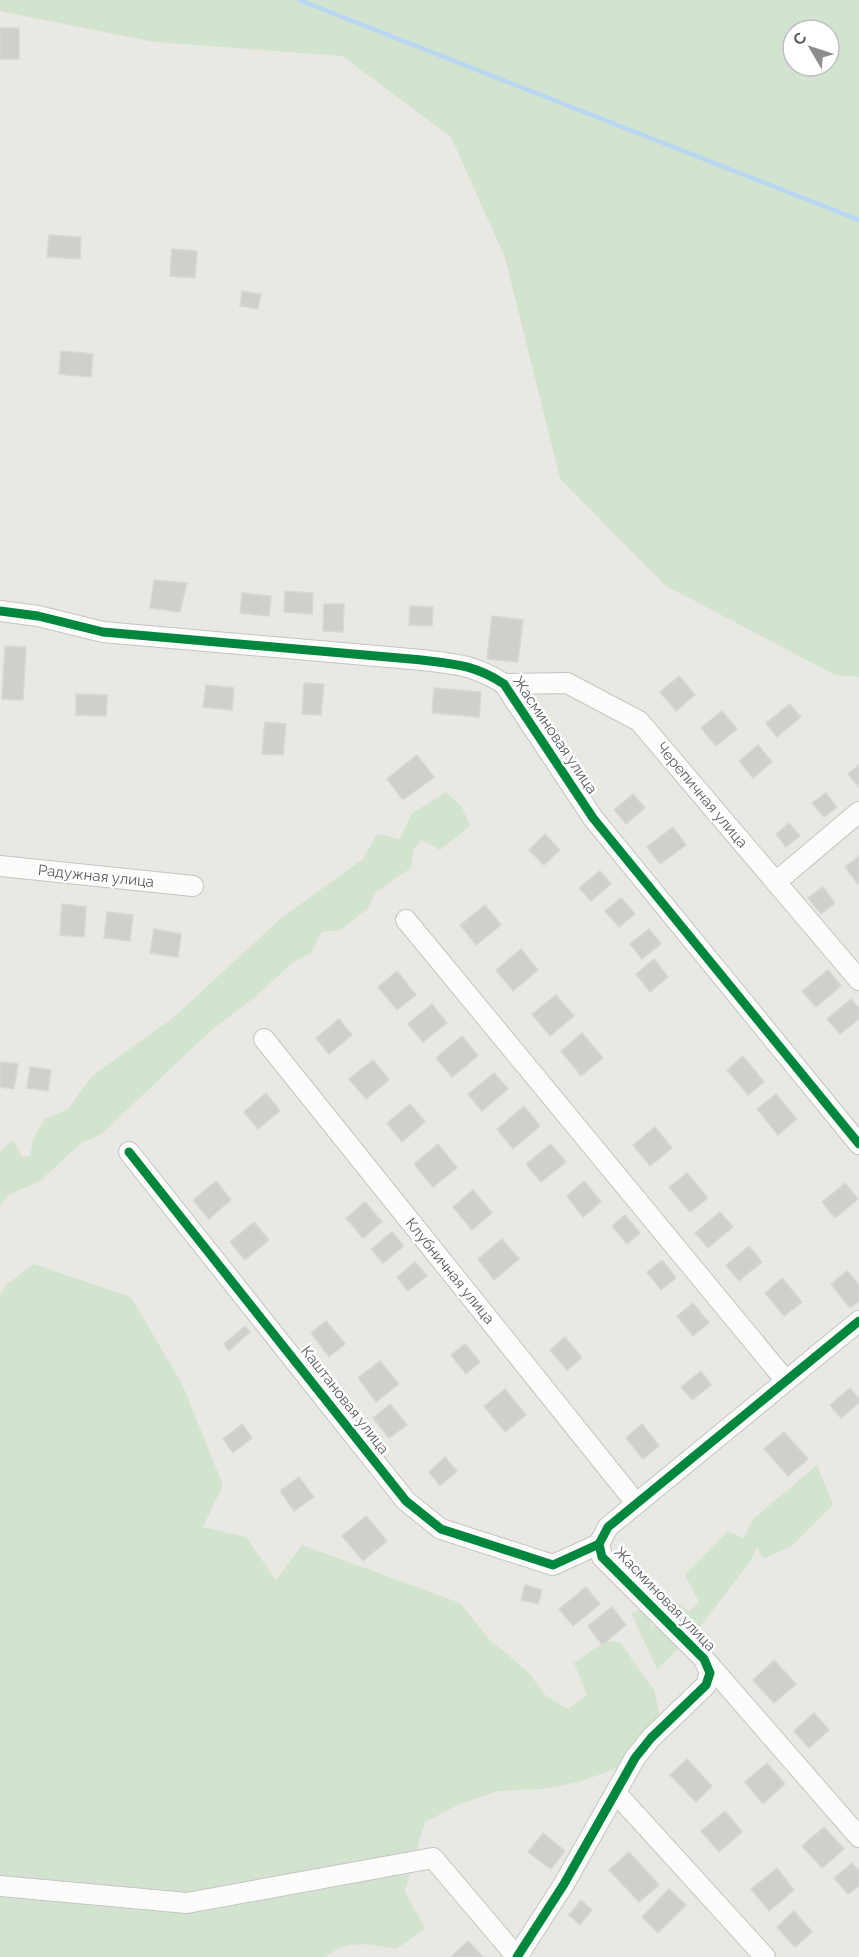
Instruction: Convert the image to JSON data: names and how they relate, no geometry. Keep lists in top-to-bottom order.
{
  "streets": {
    "street": [
      "Жасминовая улица",
      "Черепичная улица",
      "Радужная улица",
      "Клубничная улица",
      "Каштановая улица"
    ]
  },
  "crossings": [
    ["Жасминовая улица", "Черепичная улица"],
    ["Жасминовая улица", "Клубничная улица"],
    ["Жасминовая улица", "Каштановая улица"]
  ],
  "north": "top left"
}
